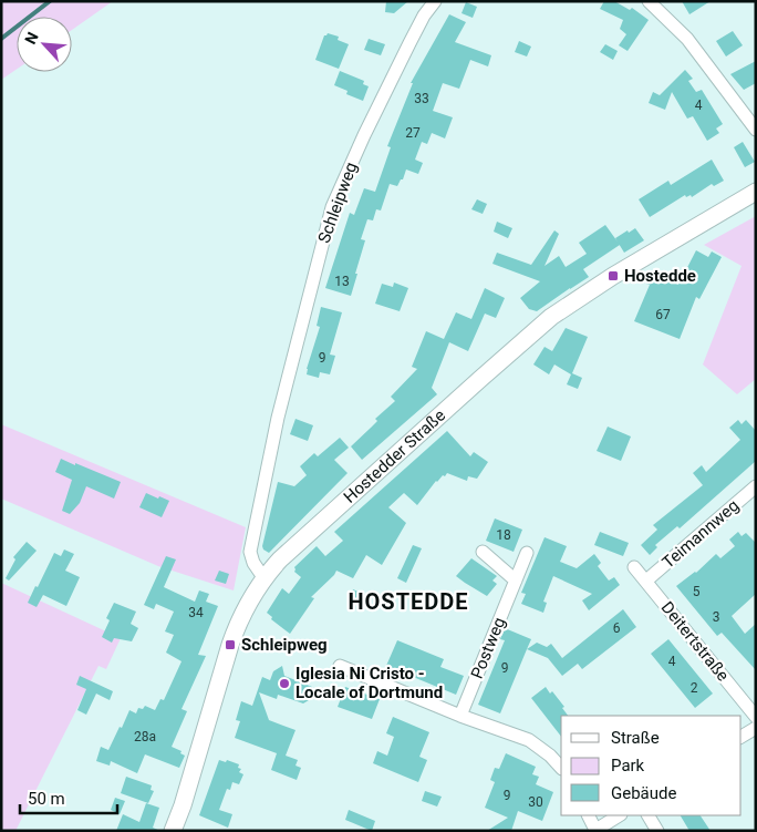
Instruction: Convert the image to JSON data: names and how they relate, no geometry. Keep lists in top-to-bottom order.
{
  "streets": {
    "main road": ["Hostedder Straße"],
    "street": [
      "Schleipweg",
      "Teimannweg",
      "Deitertstraße",
      "Postweg"
    ]
  },
  "crossings": [
    ["Schleipweg", "Hostedder Straße"],
    ["Teimannweg", "Deitertstraße"]
  ],
  "districts": ["HOSTEDDE"],
  "places": {
    "transit": ["Hostedde", "Schleipweg"],
    "other": ["Iglesia Ni Cristo - Locale of Dortmund"]
  },
  "house_numbers": [
    "33",
    "4",
    "27",
    "13",
    "67",
    "9",
    "18",
    "5",
    "34",
    "3",
    "6",
    "4",
    "9",
    "2",
    "28a",
    "9",
    "30"
  ],
  "legend": ["Straße", "Park", "Gebäude"],
  "scale_bar": "50 m",
  "north": "top left"
}
